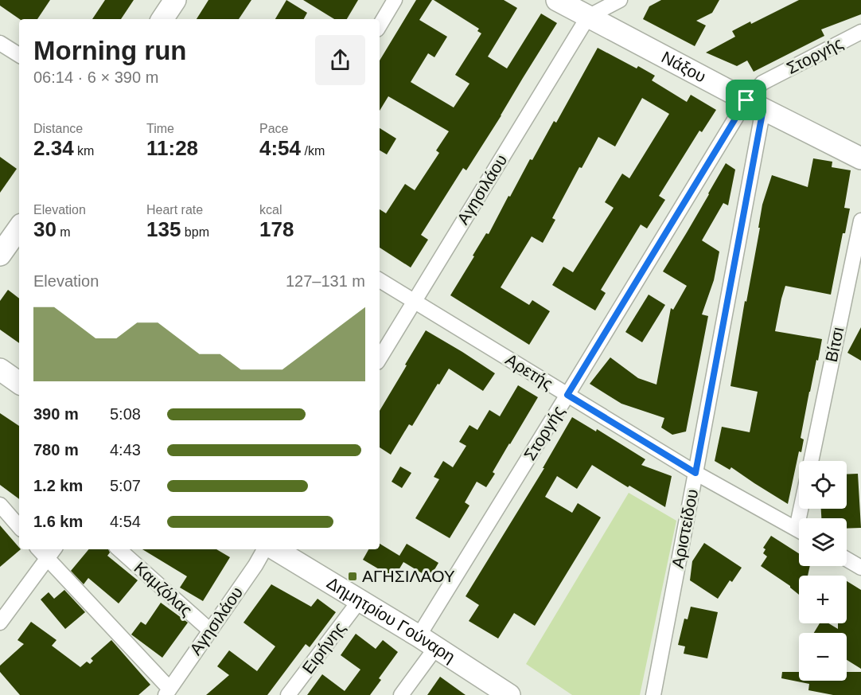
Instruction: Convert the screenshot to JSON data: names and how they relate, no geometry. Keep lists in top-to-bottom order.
{
  "streets": {
    "street": [
      "Στοργής",
      "Νάξου",
      "Αγησιλάου",
      "Βίτσι",
      "Αρετής",
      "Αριστείδου",
      "Καμζόλας",
      "Δημητρίου Γούναρη",
      "Ειρήνης"
    ]
  },
  "crossings": [
    ["Στοργής", "Νάξου"],
    ["Στοργής", "Αρετής"],
    ["Στοργής", "Αριστείδου"],
    ["Στοργής", "Δημητρίου Γούναρη"],
    ["Νάξου", "Αγησιλάου"],
    ["Νάξου", "Αριστείδου"],
    ["Αγησιλάου", "Αρετής"],
    ["Αγησιλάου", "Καμζόλας"],
    ["Αρετής", "Αριστείδου"],
    ["Δημητρίου Γούναρη", "Ειρήνης"]
  ],
  "places": {
    "transit": ["ΑΓΗΣΙΛΑΟΥ"]
  },
  "page": {
    "heading": ["Morning run", "06:14 · 6 × 390 m"],
    "stats": [
      ["Distance", "2.34 km"],
      ["Time", "11:28"],
      ["Pace", "4:54 /km"],
      ["Elevation", "30 m"],
      ["Heart rate", "135 bpm"],
      ["kcal", "178"]
    ],
    "chart": ["Elevation", "127–131 m"],
    "list": [
      {
        "name": "390 m",
        "note": "5:08"
      },
      {
        "name": "780 m",
        "note": "4:43"
      },
      {
        "name": "1.2 km",
        "note": "5:07"
      },
      {
        "name": "1.6 km",
        "note": "4:54"
      }
    ],
    "map_buttons": ["+", "−"]
  }
}
